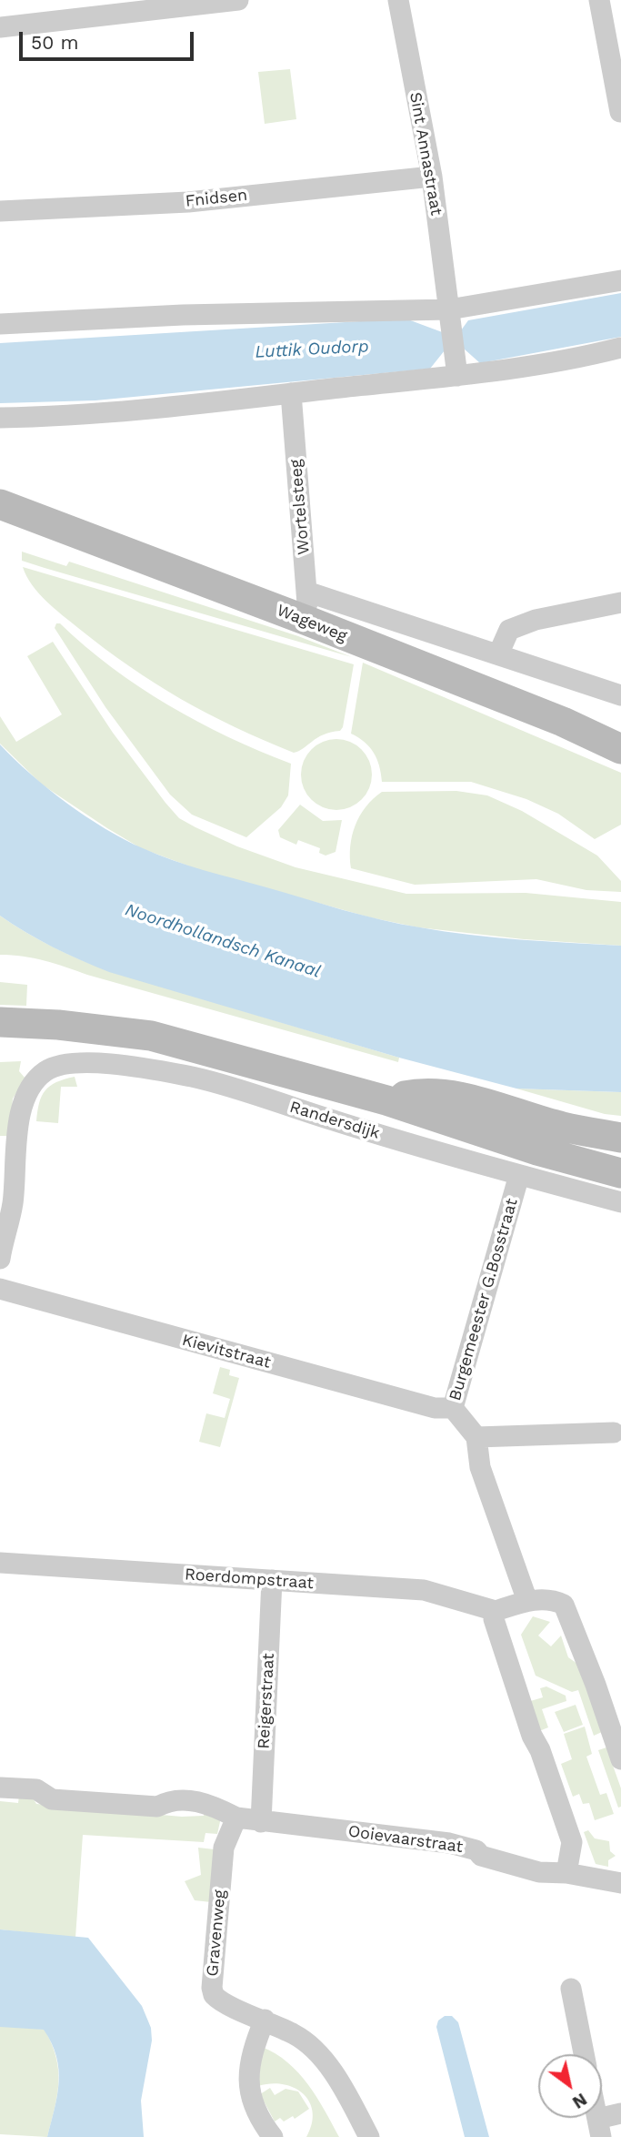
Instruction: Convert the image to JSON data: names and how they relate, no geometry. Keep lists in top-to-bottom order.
{
  "streets": {
    "street": [
      "Sint Annastraat",
      "Fnidsen",
      "Wortelsteeg",
      "Wageweg",
      "Randersdijk",
      "Burgemeester G.Bosstraat",
      "Kievitstraat",
      "Roerdompstraat",
      "Reigerstraat",
      "Ooievaarstraat",
      "Gravenweg"
    ]
  },
  "crossings": [
    ["Sint Annastraat", "Fnidsen"],
    ["Wortelsteeg", "Wageweg"],
    ["Randersdijk", "Burgemeester G.Bosstraat"],
    ["Burgemeester G.Bosstraat", "Kievitstraat"],
    ["Roerdompstraat", "Reigerstraat"],
    ["Reigerstraat", "Ooievaarstraat"],
    ["Ooievaarstraat", "Gravenweg"]
  ],
  "water": ["Luttik Oudorp", "Noordhollandsch Kanaal"],
  "scale_bar": "50 m",
  "north": "bottom right"
}
